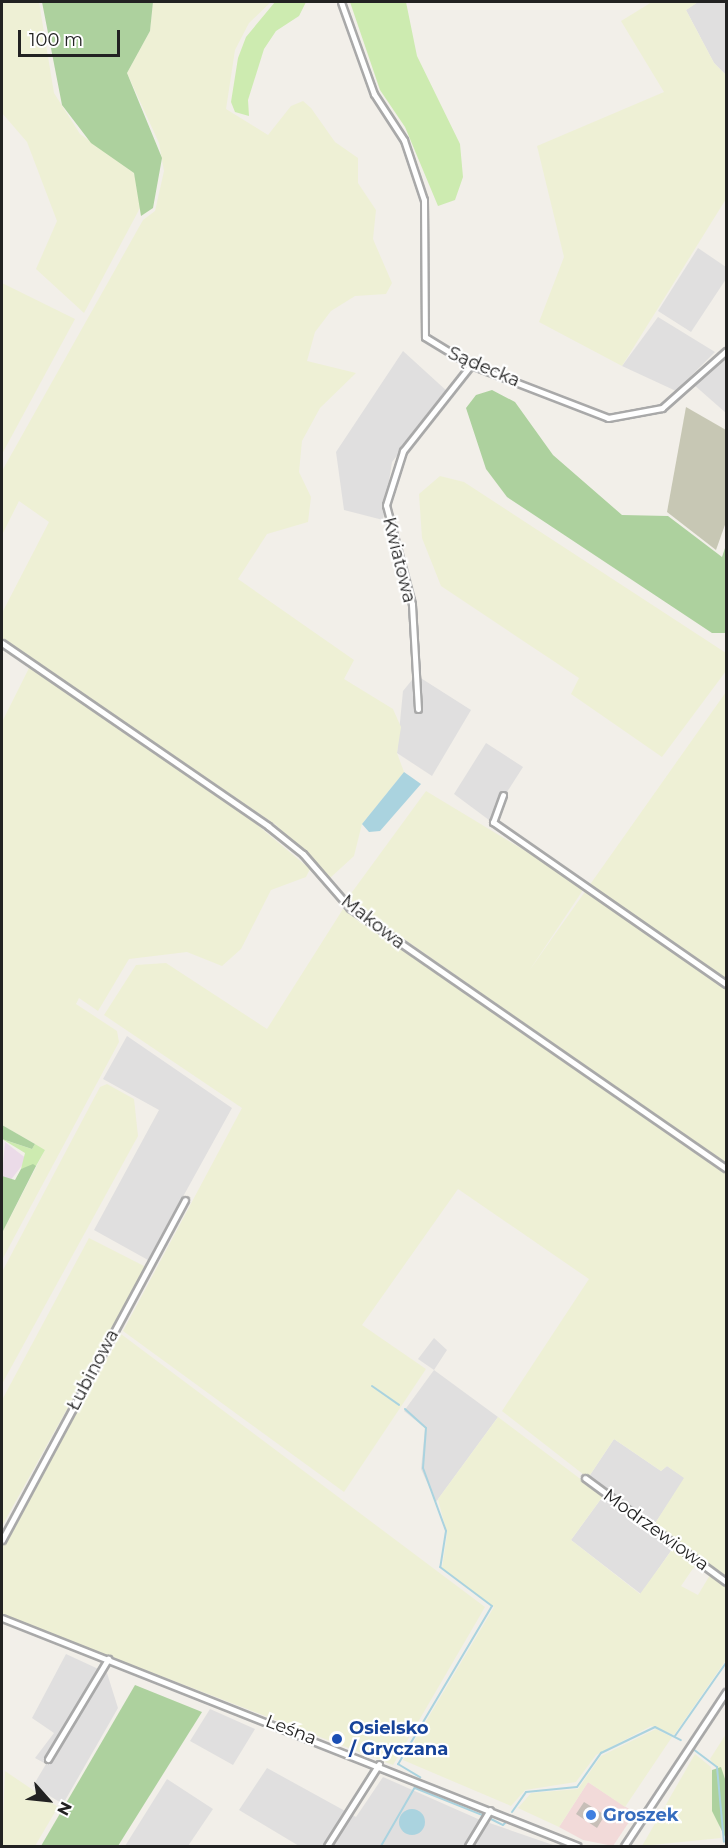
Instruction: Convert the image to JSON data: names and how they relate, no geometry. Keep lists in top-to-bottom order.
{
  "streets": {
    "street": [
      "Sądecka",
      "Kwiatowa",
      "Makowa",
      "Łubinowa",
      "Modrzewiowa",
      "Leśna"
    ]
  },
  "crossings": [
    ["Sądecka", "Kwiatowa"]
  ],
  "places": ["Osielsko / Gryczana", "Groszek"],
  "scale_bar": "100 m",
  "north": "bottom right"
}
